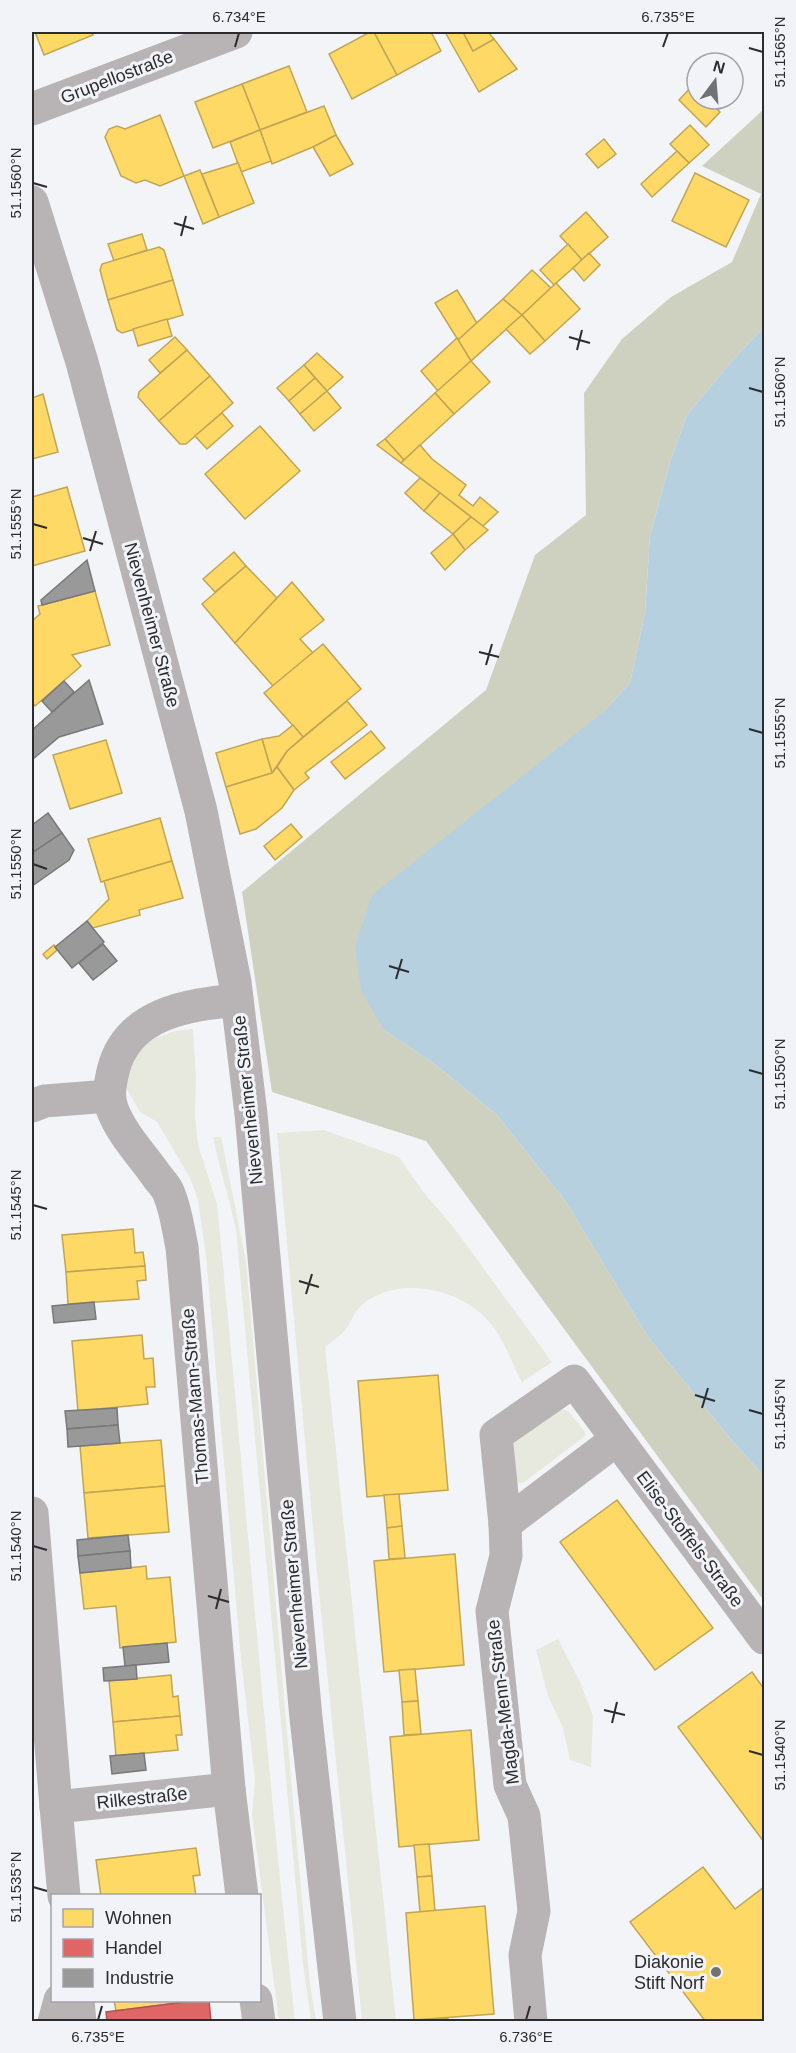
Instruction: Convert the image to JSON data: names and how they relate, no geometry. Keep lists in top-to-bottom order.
{
  "streets": {
    "main road": ["Nievenheimer Straße"],
    "street": [
      "Grupellostraße",
      "Thomas-Mann-Straße",
      "Elise-Stoffels-Straße",
      "Magda-Menn-Straße",
      "Rilkestraße"
    ]
  },
  "crossings": [
    ["Thomas-Mann-Straße", "Rilkestraße"],
    ["Elise-Stoffels-Straße", "Magda-Menn-Straße"]
  ],
  "places": ["Diakonie Stift Norf"],
  "legend": ["Wohnen", "Handel", "Industrie"],
  "north": "top",
  "coordinates": [
    "6.734°E",
    "6.735°E",
    "51.1565°N",
    "51.1560°N",
    "51.1555°N",
    "51.1550°N",
    "51.1545°N",
    "51.1540°N",
    "51.1535°N",
    "6.736°E"
  ]
}
